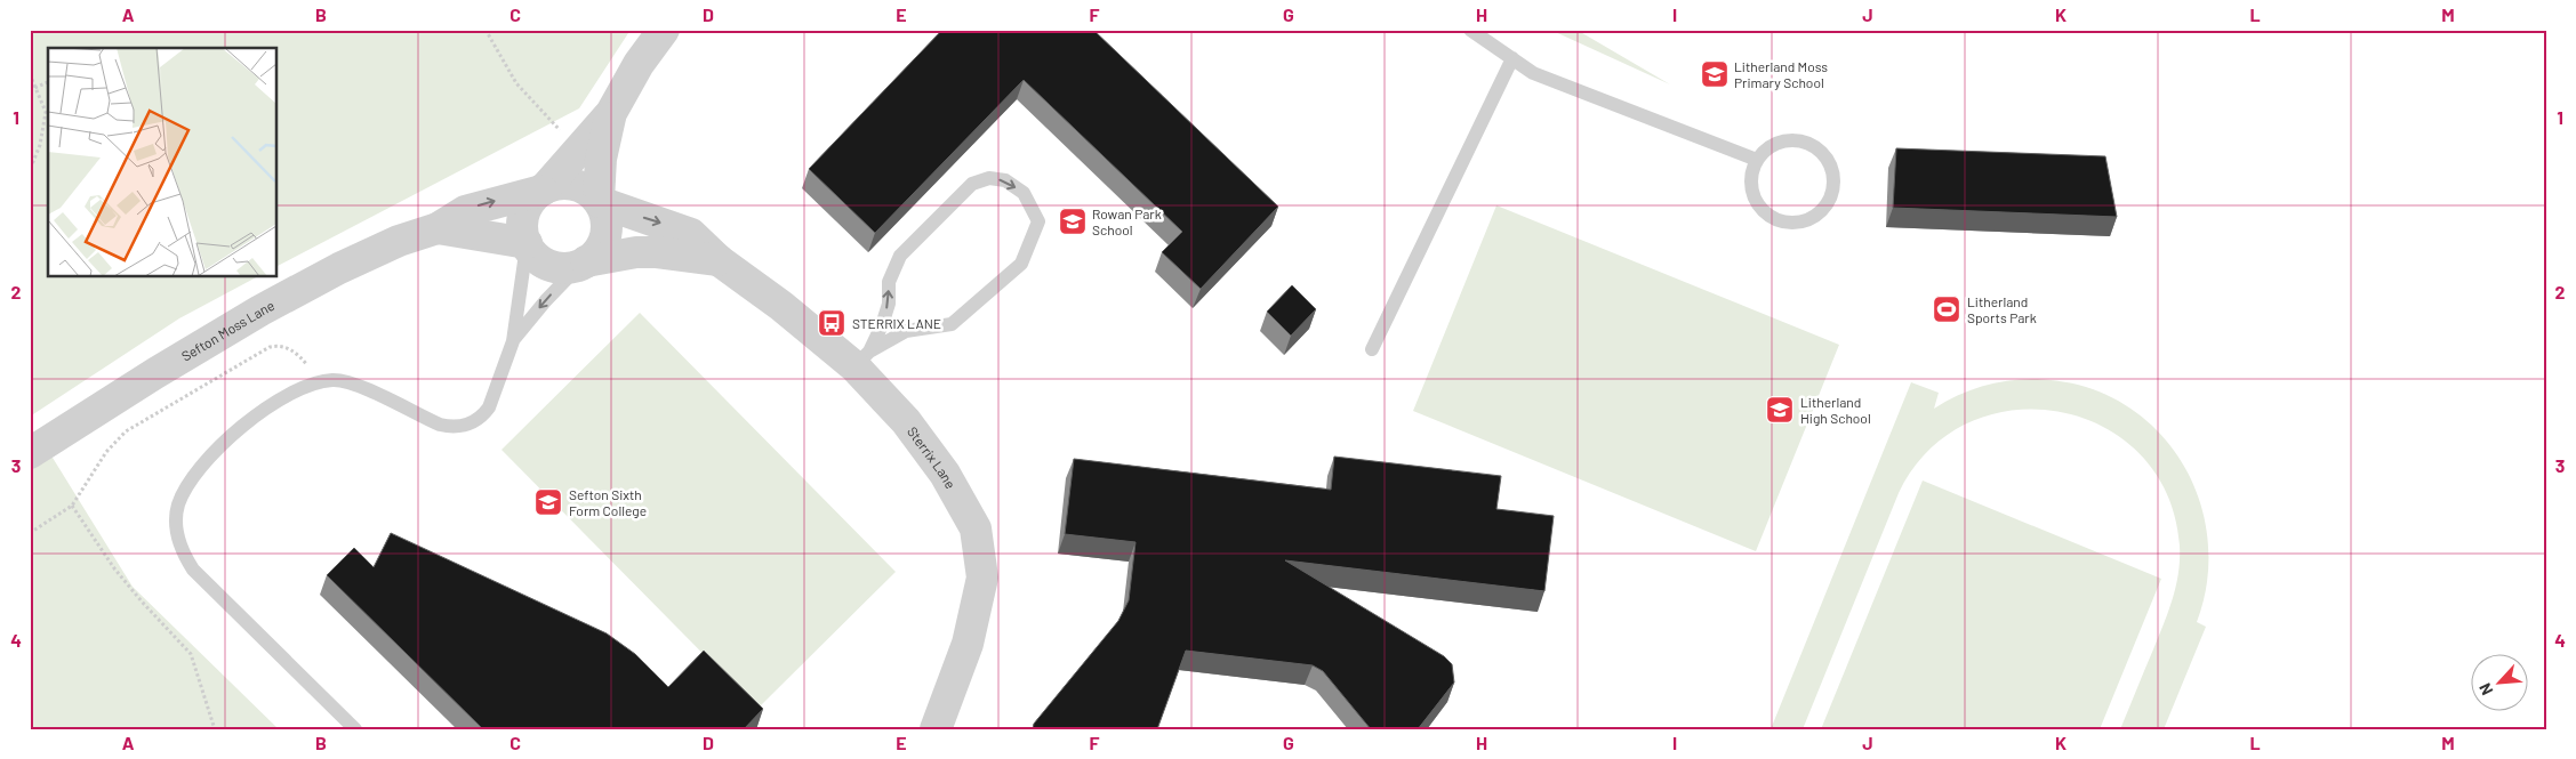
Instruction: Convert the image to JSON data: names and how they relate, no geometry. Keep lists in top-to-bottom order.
{
  "streets": {
    "street": ["Sefton Moss Lane", "Sterrix Lane"]
  },
  "crossings": [
    ["Sefton Moss Lane", "Sterrix Lane"]
  ],
  "places": {
    "school or university": [
      "Litherland Moss Primary School",
      "Rowan Park School",
      "Litherland High School",
      "Sefton Sixth Form College"
    ],
    "sports": ["Litherland Sports Park"],
    "bus stop": ["STERRIX LANE"]
  },
  "north": "bottom left",
  "grid": {
    "columns": [
      "A",
      "B",
      "C",
      "D",
      "E",
      "F",
      "G",
      "H",
      "I",
      "J",
      "K",
      "L",
      "M"
    ],
    "rows": [
      "1",
      "2",
      "3",
      "4"
    ]
  }
}
